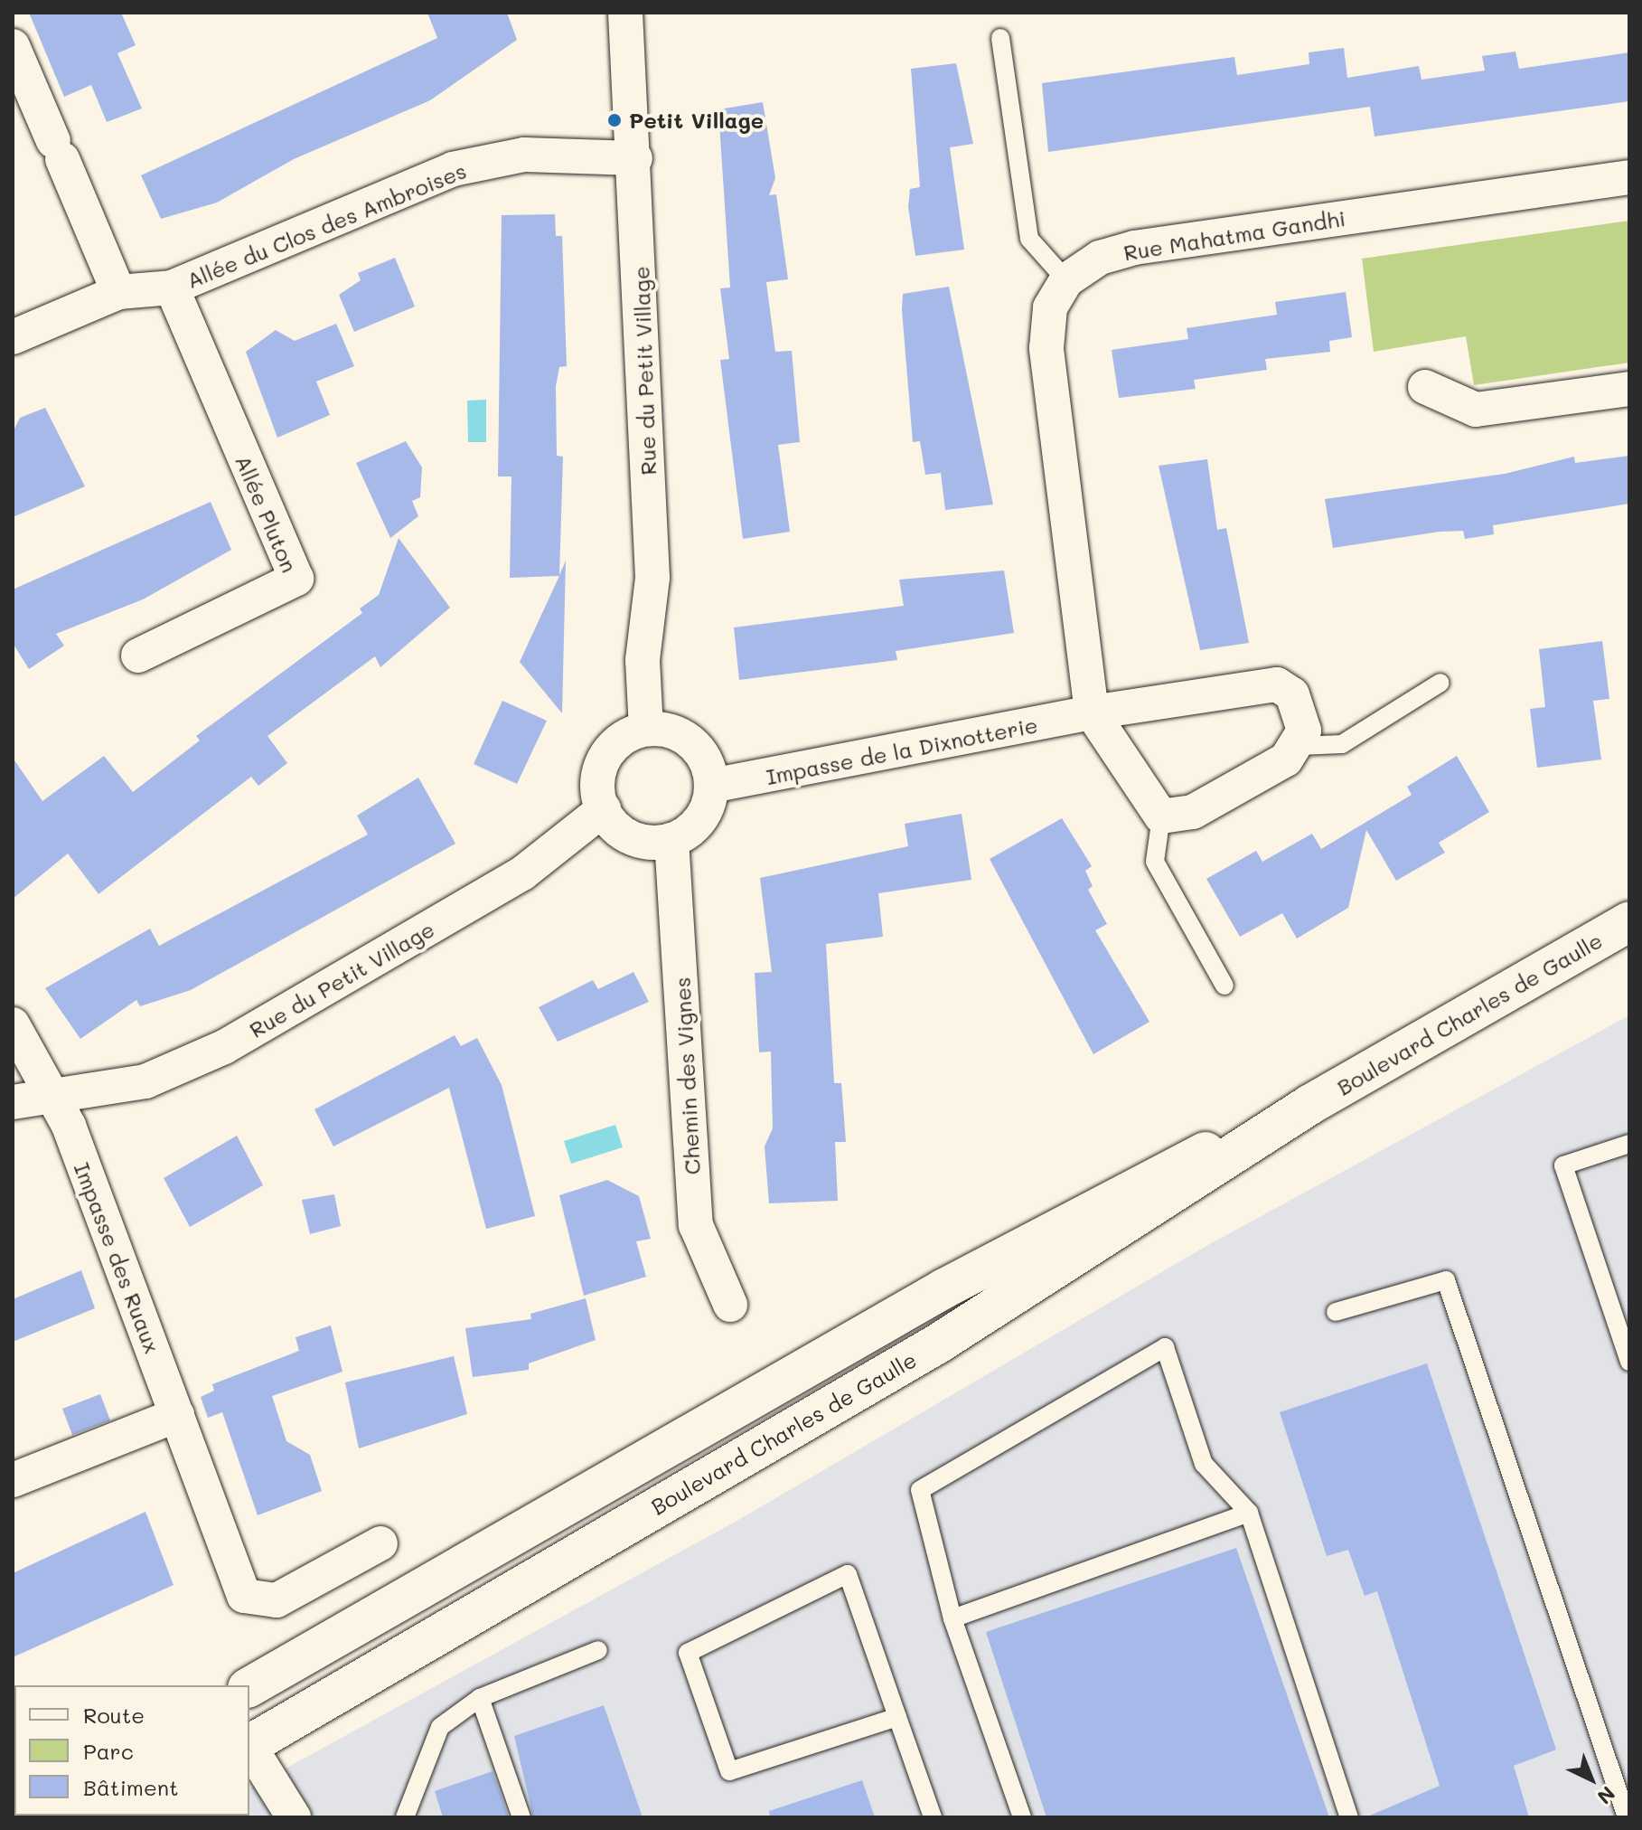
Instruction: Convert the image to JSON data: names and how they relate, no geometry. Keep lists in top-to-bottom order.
{
  "streets": {
    "street": [
      "Allée du Clos des Ambroises",
      "Rue Mahatma Gandhi",
      "Rue du Petit Village",
      "Allée Pluton",
      "Impasse de la Dixnotterie",
      "Boulevard Charles de Gaulle",
      "Chemin des Vignes",
      "Impasse des Ruaux"
    ]
  },
  "crossings": [
    ["Allée du Clos des Ambroises", "Rue du Petit Village"],
    ["Allée du Clos des Ambroises", "Allée Pluton"],
    ["Rue Mahatma Gandhi", "Impasse de la Dixnotterie"],
    ["Rue du Petit Village", "Impasse de la Dixnotterie"],
    ["Rue du Petit Village", "Chemin des Vignes"],
    ["Rue du Petit Village", "Impasse des Ruaux"],
    ["Impasse de la Dixnotterie", "Chemin des Vignes"]
  ],
  "places": ["Petit Village"],
  "legend": ["Route", "Parc", "Bâtiment"],
  "north": "bottom right"
}
